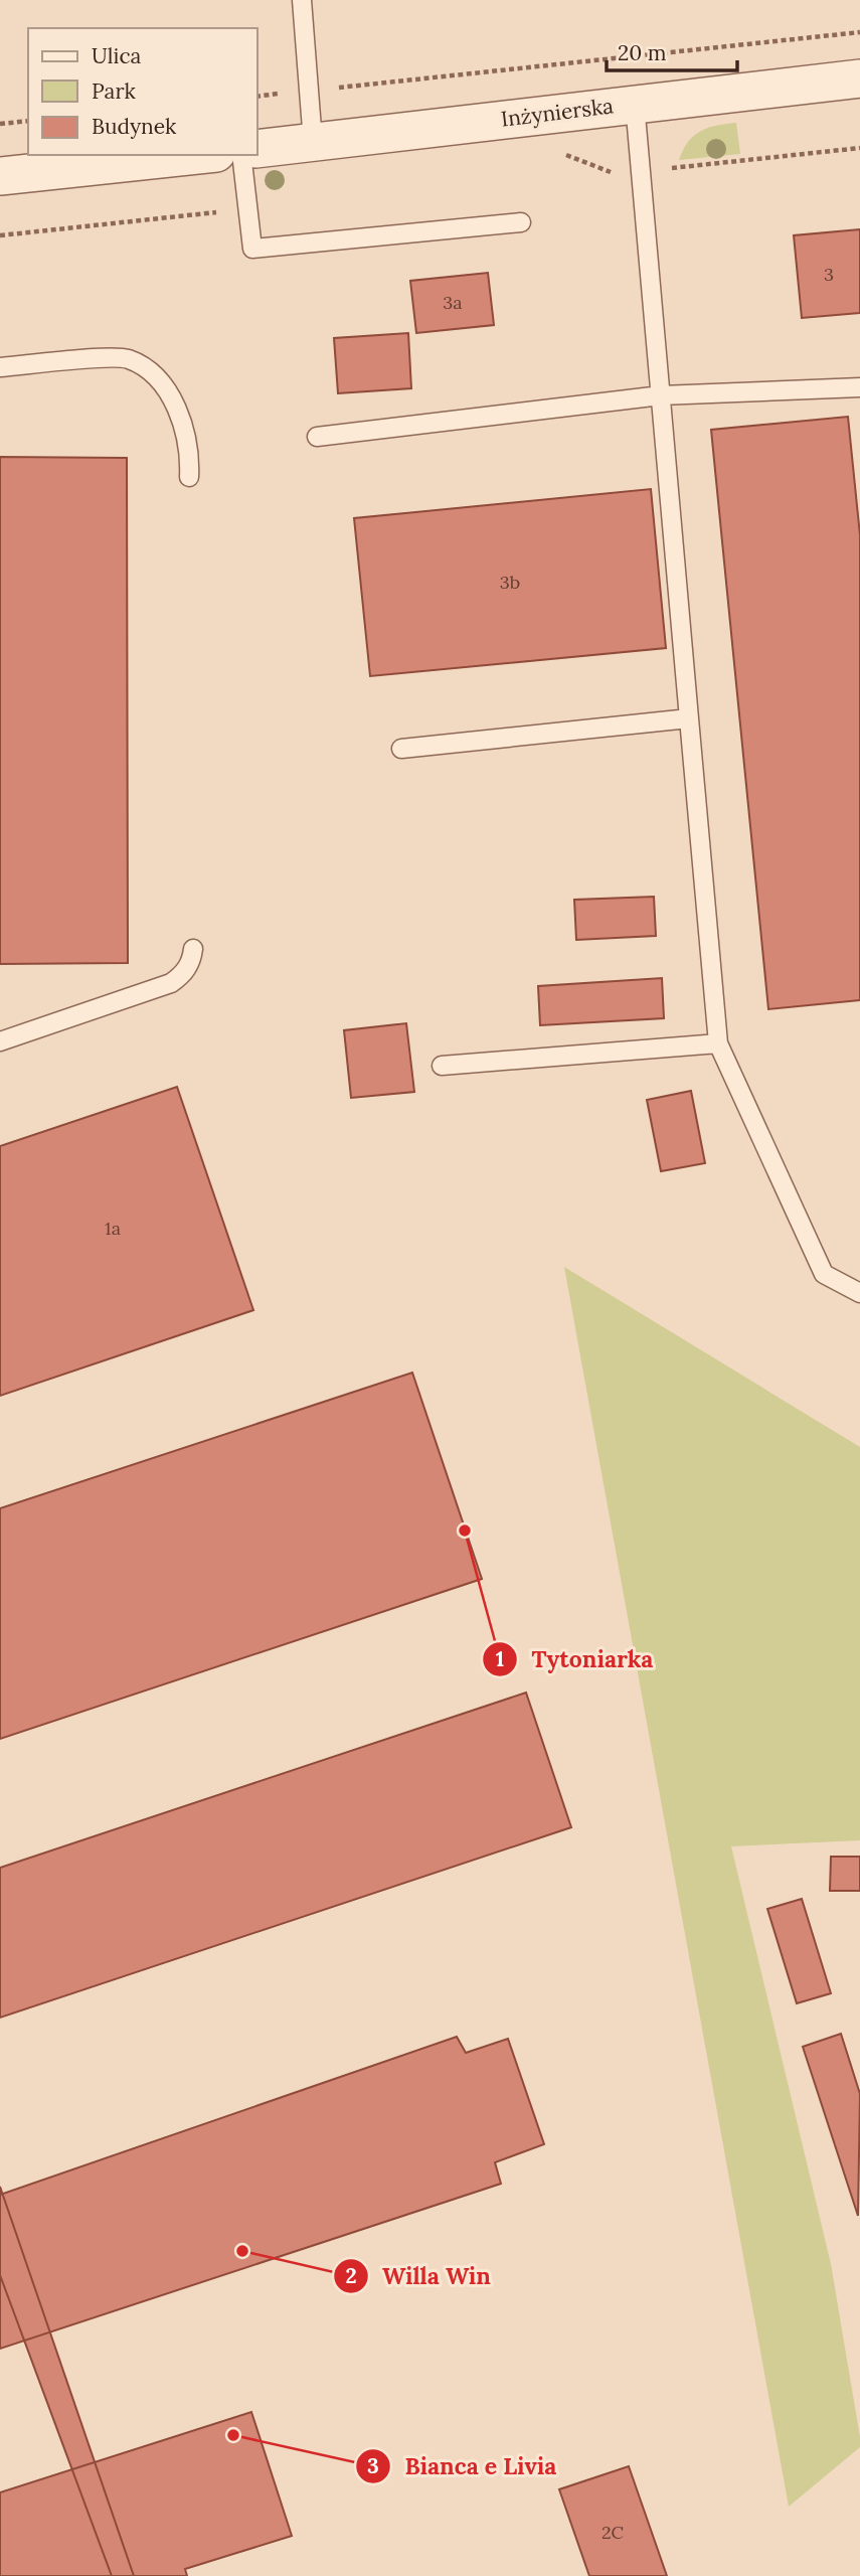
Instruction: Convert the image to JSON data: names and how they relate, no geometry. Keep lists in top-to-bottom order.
{
  "streets": {
    "street": ["Inżynierska"]
  },
  "places": ["Tytoniarka", "Willa Win", "Bianca e Livia"],
  "house_numbers": [
    "3",
    "3a",
    "3b",
    "1a",
    "2C"
  ],
  "legend": ["Ulica", "Park", "Budynek"],
  "scale_bar": "20 m"
}
